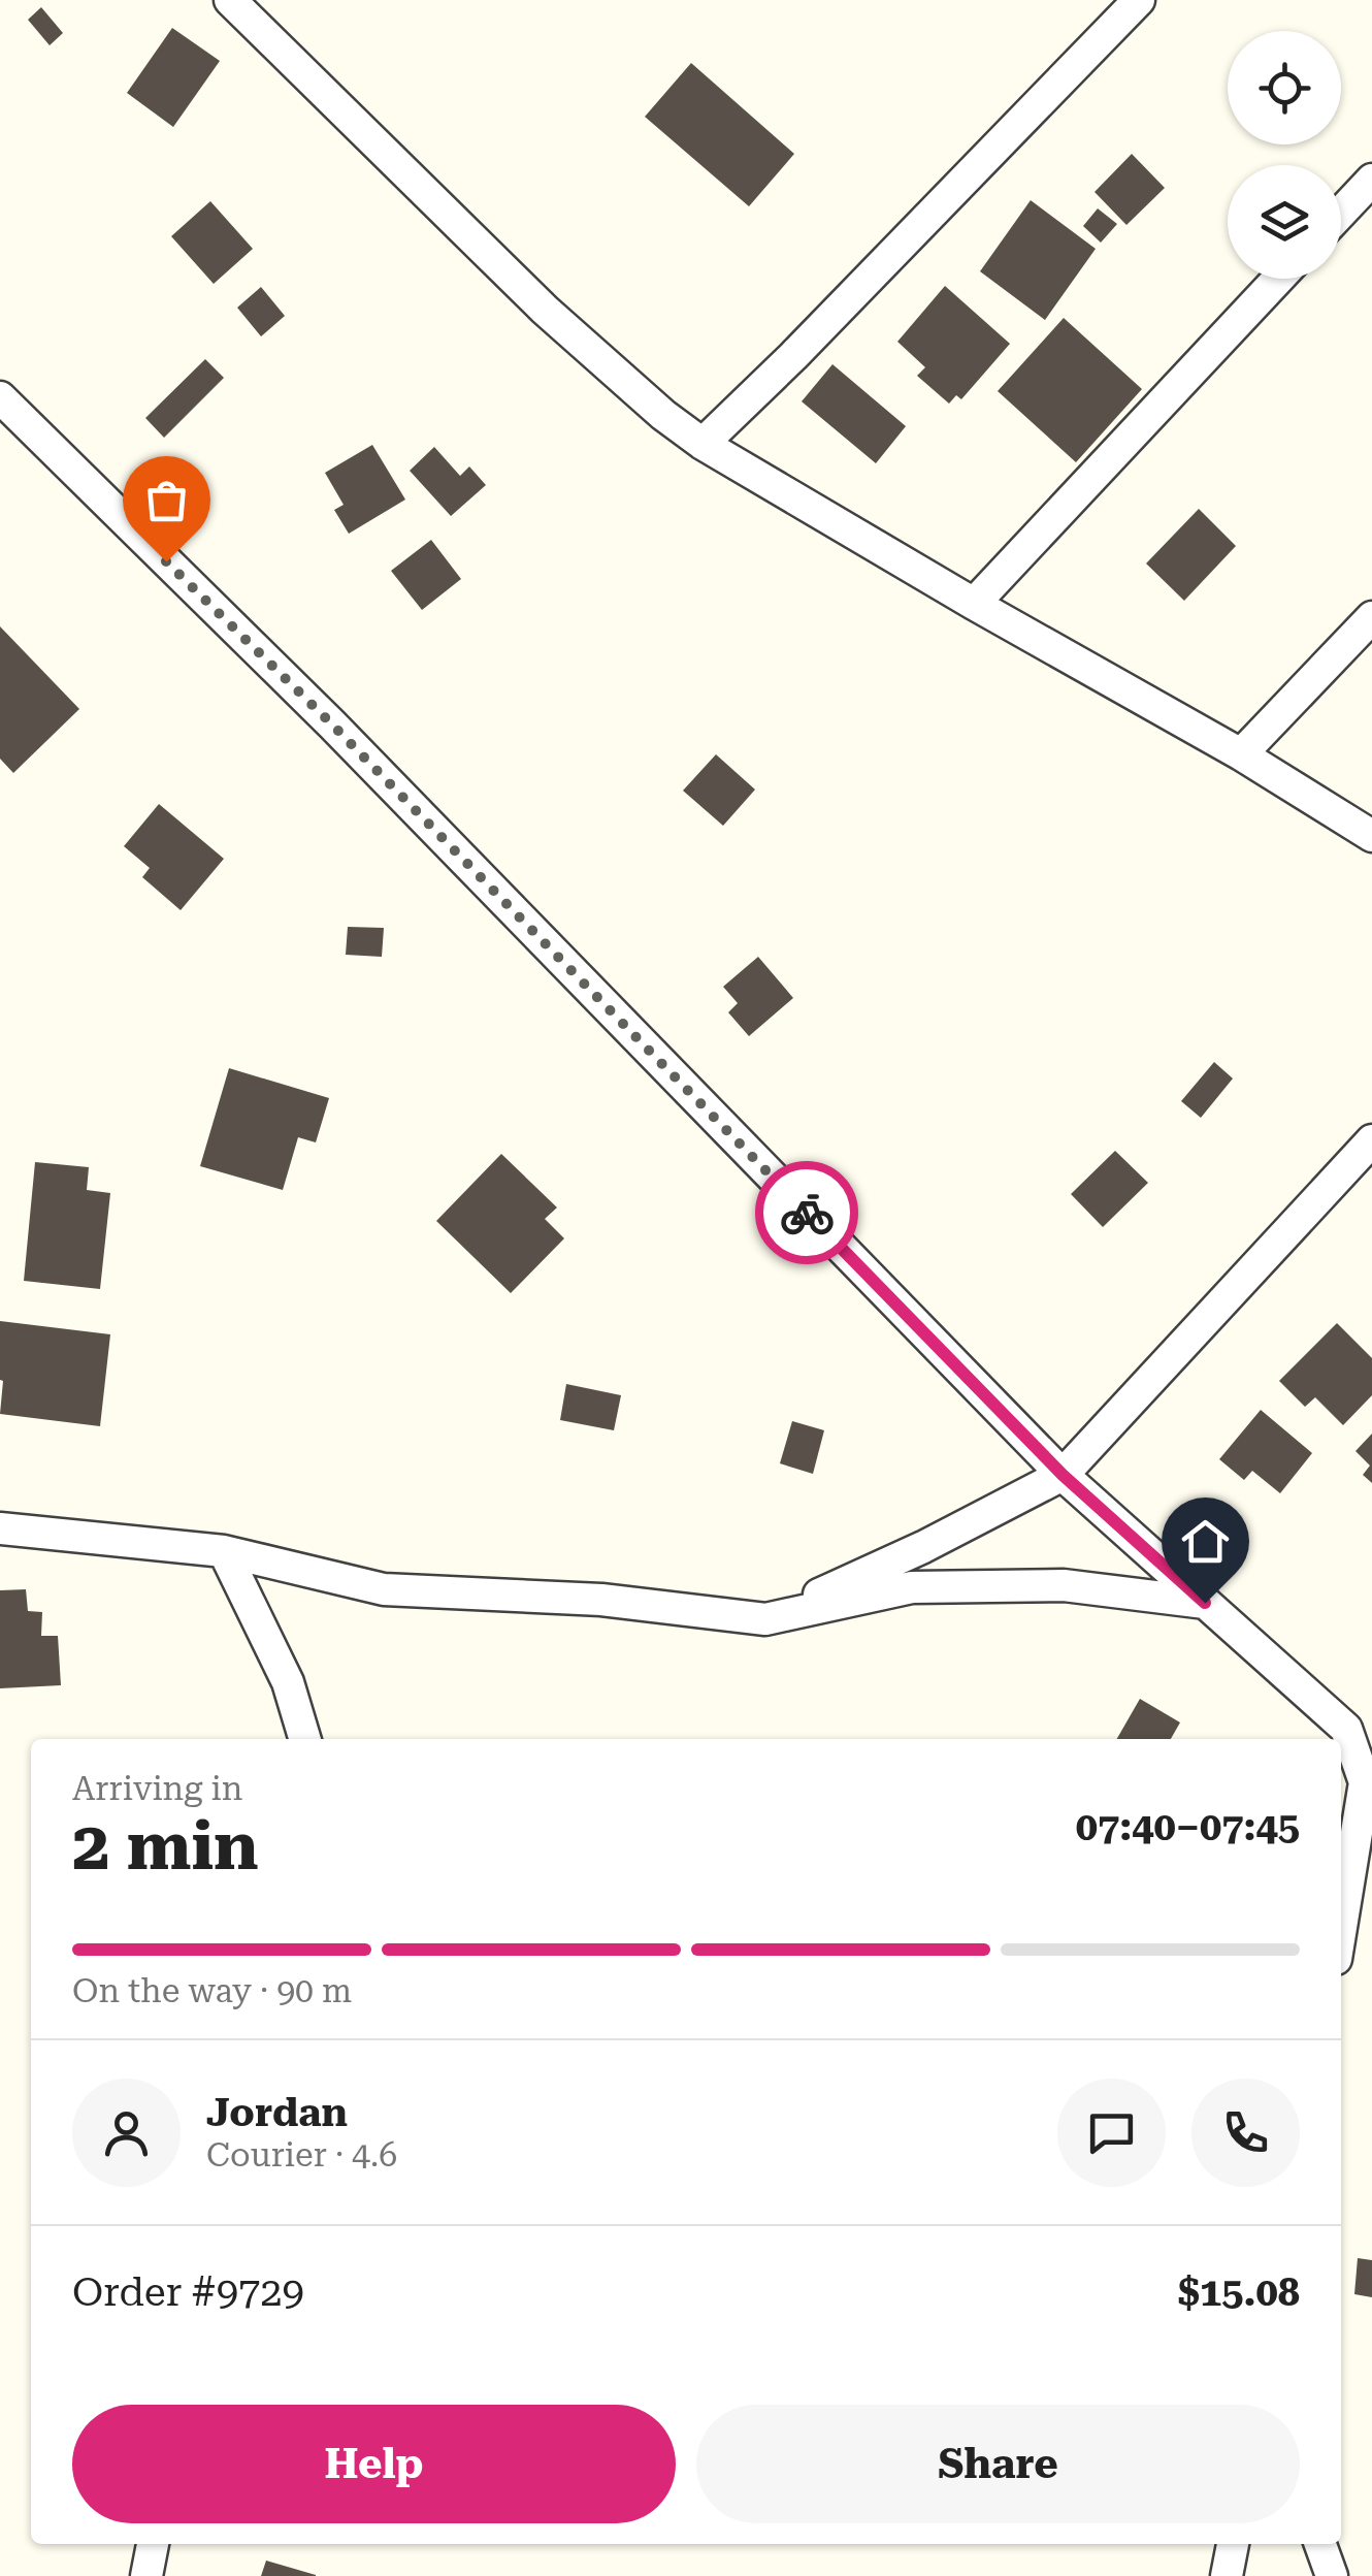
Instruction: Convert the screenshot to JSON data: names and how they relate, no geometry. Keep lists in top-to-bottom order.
{
  "page": {
    "heading": ["2 min", "Arriving in", "07:40–07:45"],
    "panel": [
      "Jordan",
      "Courier · 4.6",
      "Order #9729",
      "$15.08"
    ],
    "bar": "On the way · 90 m",
    "buttons": ["Help", "Share"]
  }
}
